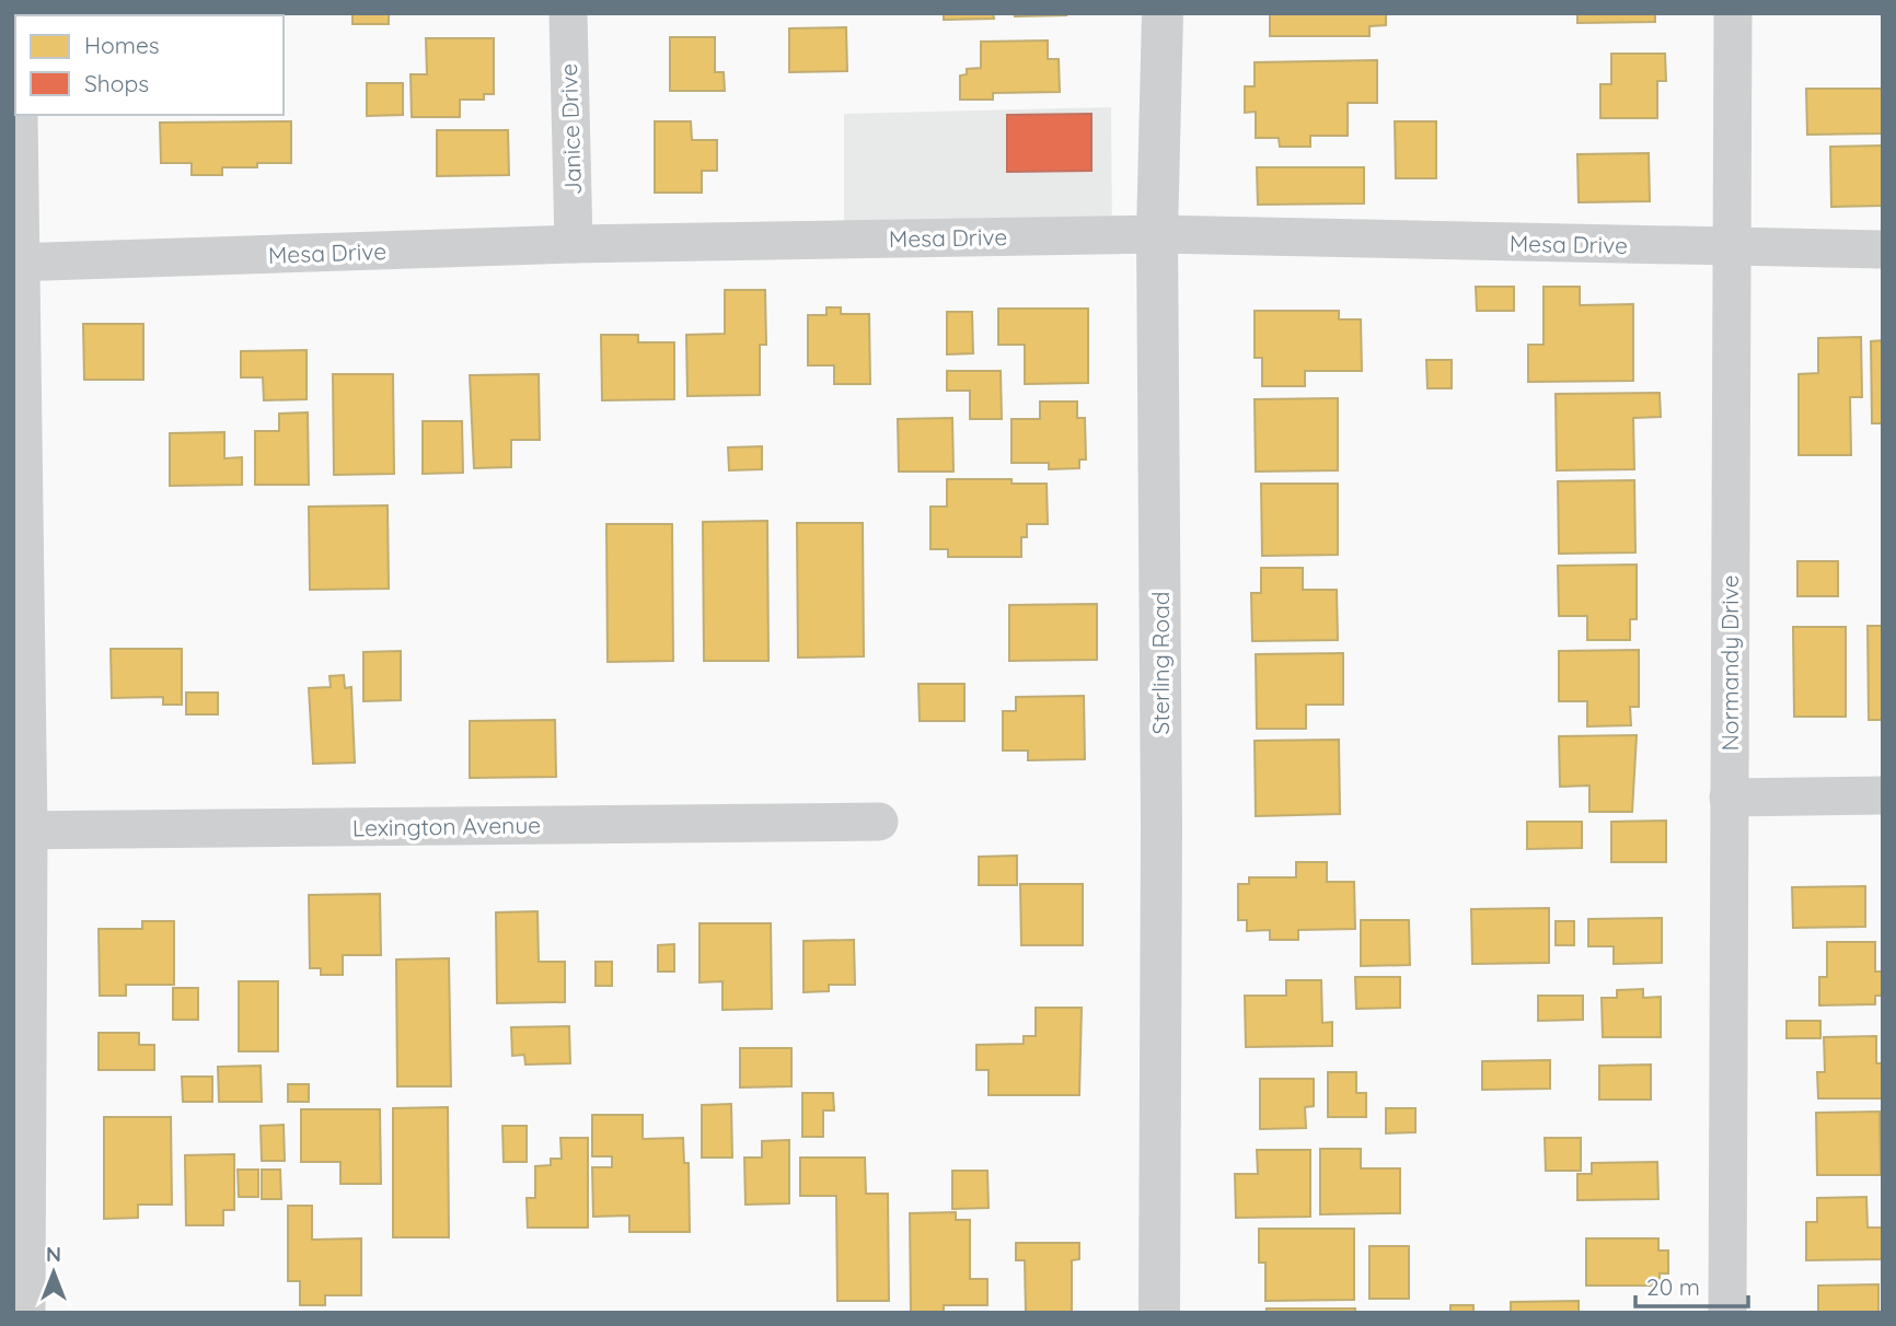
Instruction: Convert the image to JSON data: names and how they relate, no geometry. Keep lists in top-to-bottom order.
{
  "streets": {
    "street": [
      "Janice Drive",
      "Mesa Drive",
      "Sterling Road",
      "Normandy Drive",
      "Lexington Avenue"
    ]
  },
  "crossings": [
    ["Janice Drive", "Mesa Drive"],
    ["Mesa Drive", "Sterling Road"],
    ["Mesa Drive", "Normandy Drive"]
  ],
  "legend": ["Homes", "Shops"],
  "scale_bar": "20 m",
  "north": "top"
}
